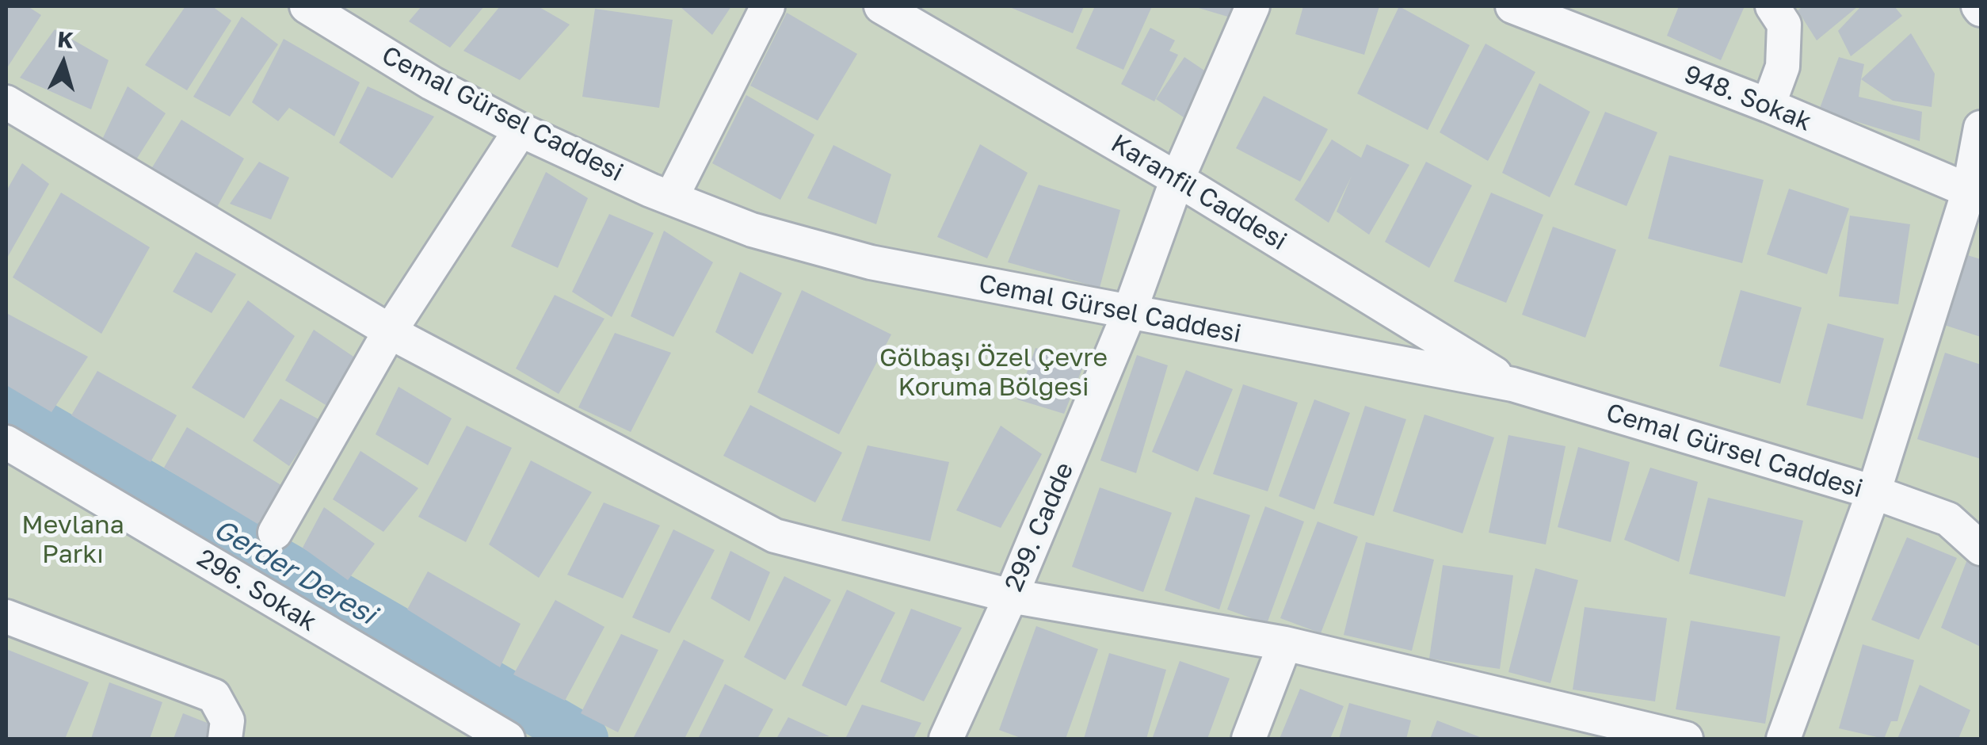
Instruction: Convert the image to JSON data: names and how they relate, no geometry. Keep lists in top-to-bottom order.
{
  "streets": {
    "street": [
      "948. Sokak",
      "Cemal Gürsel Caddesi",
      "Karanfil Caddesi",
      "299. Cadde",
      "296. Sokak"
    ]
  },
  "crossings": [
    ["Cemal Gürsel Caddesi", "Karanfil Caddesi"],
    ["Cemal Gürsel Caddesi", "299. Cadde"],
    ["Karanfil Caddesi", "299. Cadde"]
  ],
  "water": ["Gerder Deresi"],
  "parks": ["Gölbaşı Özel Çevre Koruma Bölgesi", "Mevlana Parkı"],
  "north": "top"
}
